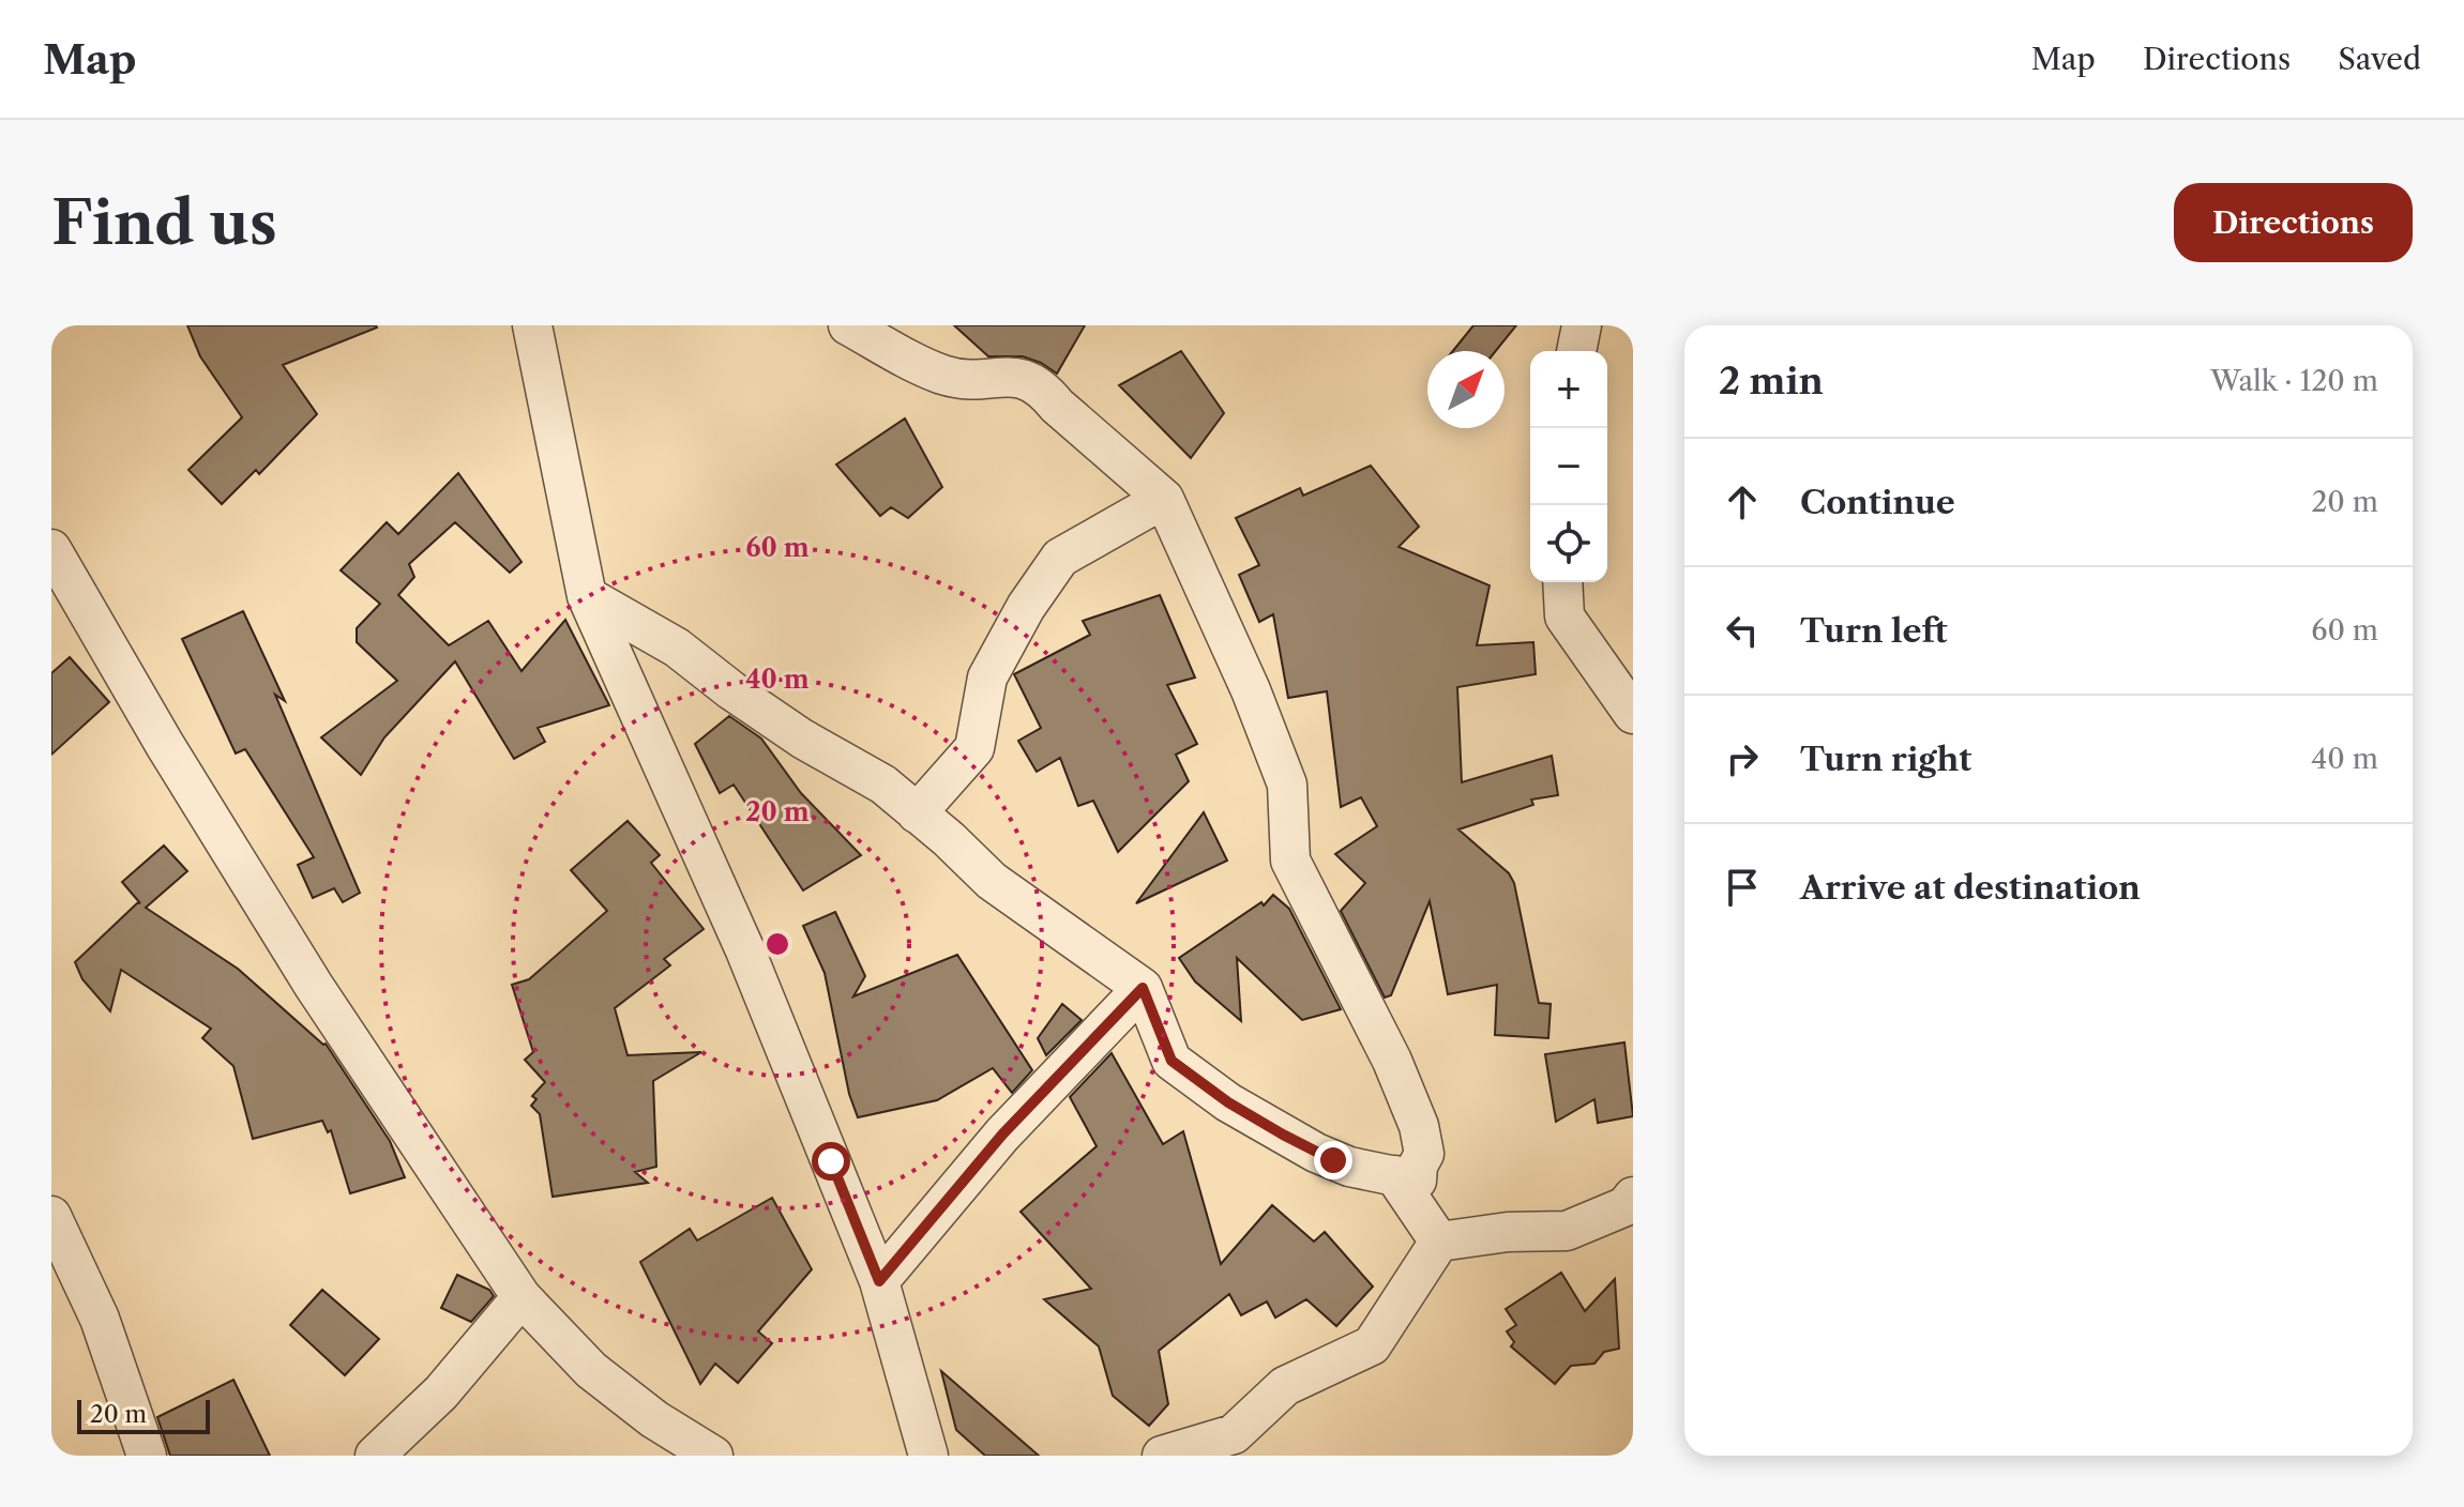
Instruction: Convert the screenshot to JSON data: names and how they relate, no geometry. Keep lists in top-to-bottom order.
{
  "scale_bar": "20 m",
  "north": "top right",
  "page": {
    "header": "Map",
    "nav": ["Map", "Directions", "Saved"],
    "buttons": "Directions",
    "title": "Find us",
    "heading": ["2 min", "Walk · 120 m"],
    "map_buttons": ["+", "−"],
    "list": [
      ["Continue", "20 m"],
      ["Turn left", "60 m"],
      ["Turn right", "40 m"],
      "Arrive at destination"
    ],
    "scale": "20 m"
  },
  "rings": ["60 m", "40 m", "20 m"]
}
